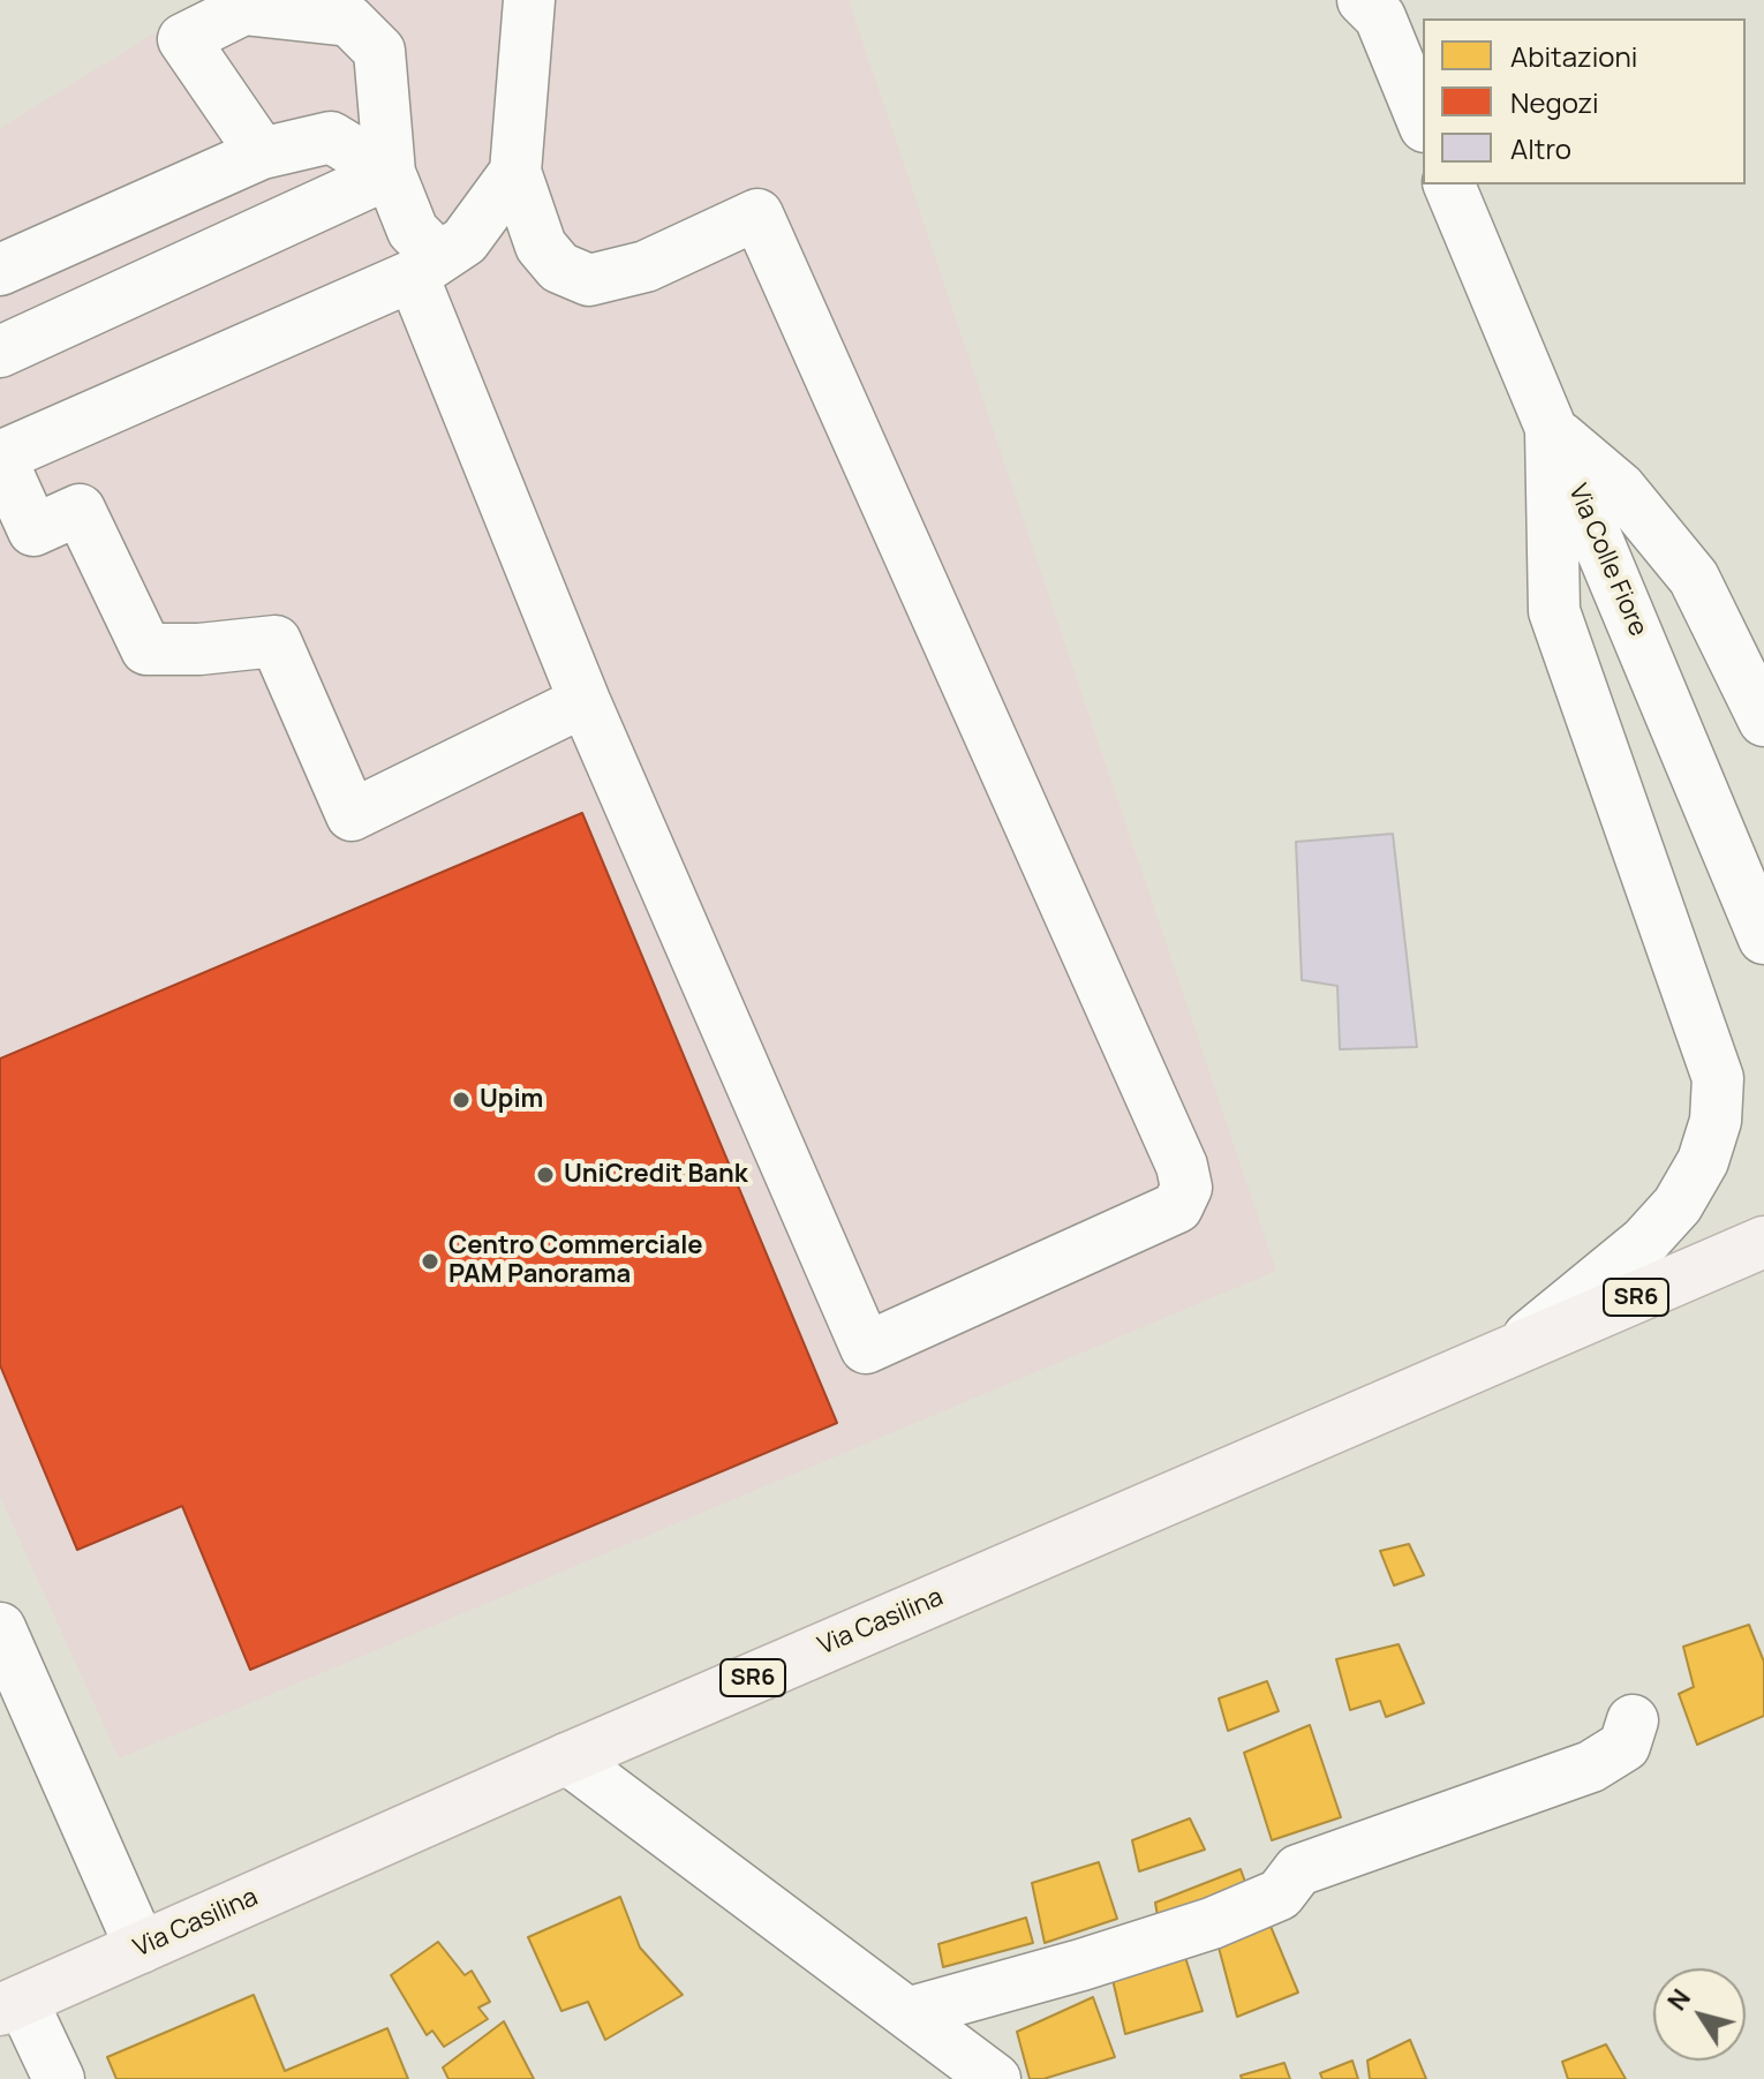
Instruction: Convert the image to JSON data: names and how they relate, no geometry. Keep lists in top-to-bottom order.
{
  "streets": {
    "main road": ["SR6", "Via Casilina"],
    "street": ["Via Colle Fiore"]
  },
  "places": ["Upim", "UniCredit Bank", "Centro Commerciale PAM Panorama"],
  "legend": ["Abitazioni", "Negozi", "Altro"],
  "north": "top left"
}
